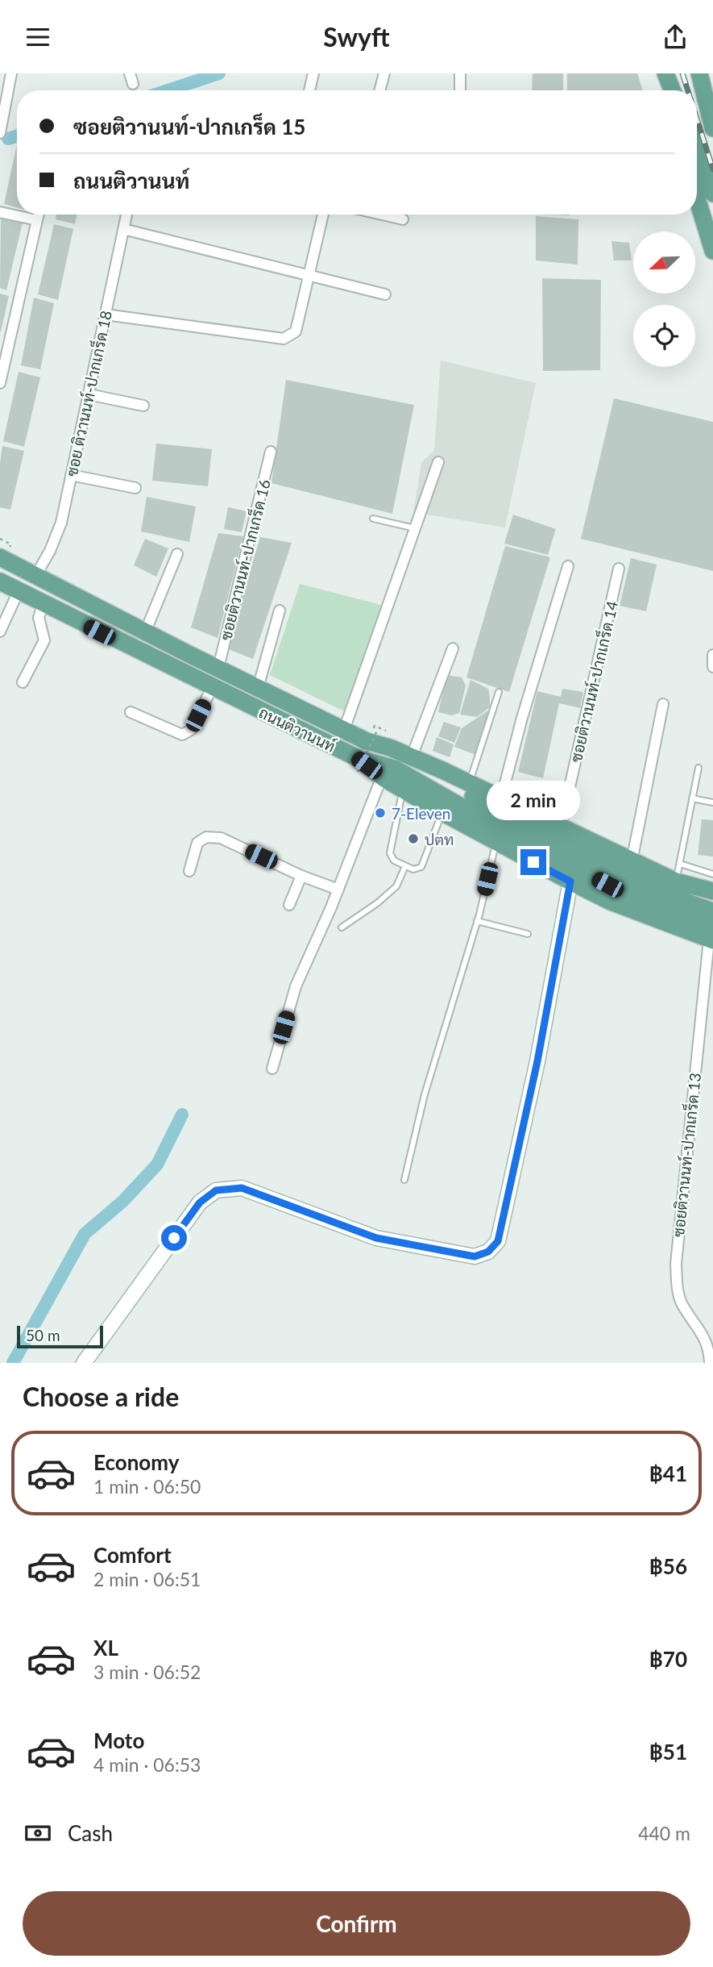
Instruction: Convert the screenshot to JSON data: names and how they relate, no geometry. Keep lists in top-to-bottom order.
{
  "streets": {
    "main road": ["ถนนติวานนท์"],
    "street": [
      "ซอย ติวานนท์-ปากเกร็ด 18",
      "ซอยติวานนท์-ปากเกร็ด 16",
      "ซอยติวานนท์-ปากเกร็ด 14",
      "ซอยติวานนท์-ปากเกร็ด 13"
    ]
  },
  "crossings": [
    ["ซอย ติวานนท์-ปากเกร็ด 18", "ถนนติวานนท์"],
    ["ซอยติวานนท์-ปากเกร็ด 16", "ถนนติวานนท์"],
    ["ซอยติวานนท์-ปากเกร็ด 14", "ถนนติวานนท์"],
    ["ถนนติวานนท์", "ซอยติวานนท์-ปากเกร็ด 13"]
  ],
  "places": ["7-Eleven", "ปตท"],
  "scale_bar": "50 m",
  "north": "bottom left",
  "page": {
    "header": "Swyft",
    "banner": ["ซอยติวานนท์-ปากเกร็ด 15", "ถนนติวานนท์"],
    "bubble": "2 min",
    "scale": "50 m",
    "heading": "Choose a ride",
    "list": [
      {
        "name": "Economy",
        "note": "1 min · 06:50",
        "value": "฿41"
      },
      {
        "name": "Comfort",
        "note": "2 min · 06:51",
        "value": "฿56"
      },
      {
        "name": "XL",
        "note": "3 min · 06:52",
        "value": "฿70"
      },
      {
        "name": "Moto",
        "note": "4 min · 06:53",
        "value": "฿51"
      }
    ],
    "pay": ["Cash", "440 m"],
    "buttons": "Confirm"
  }
}
